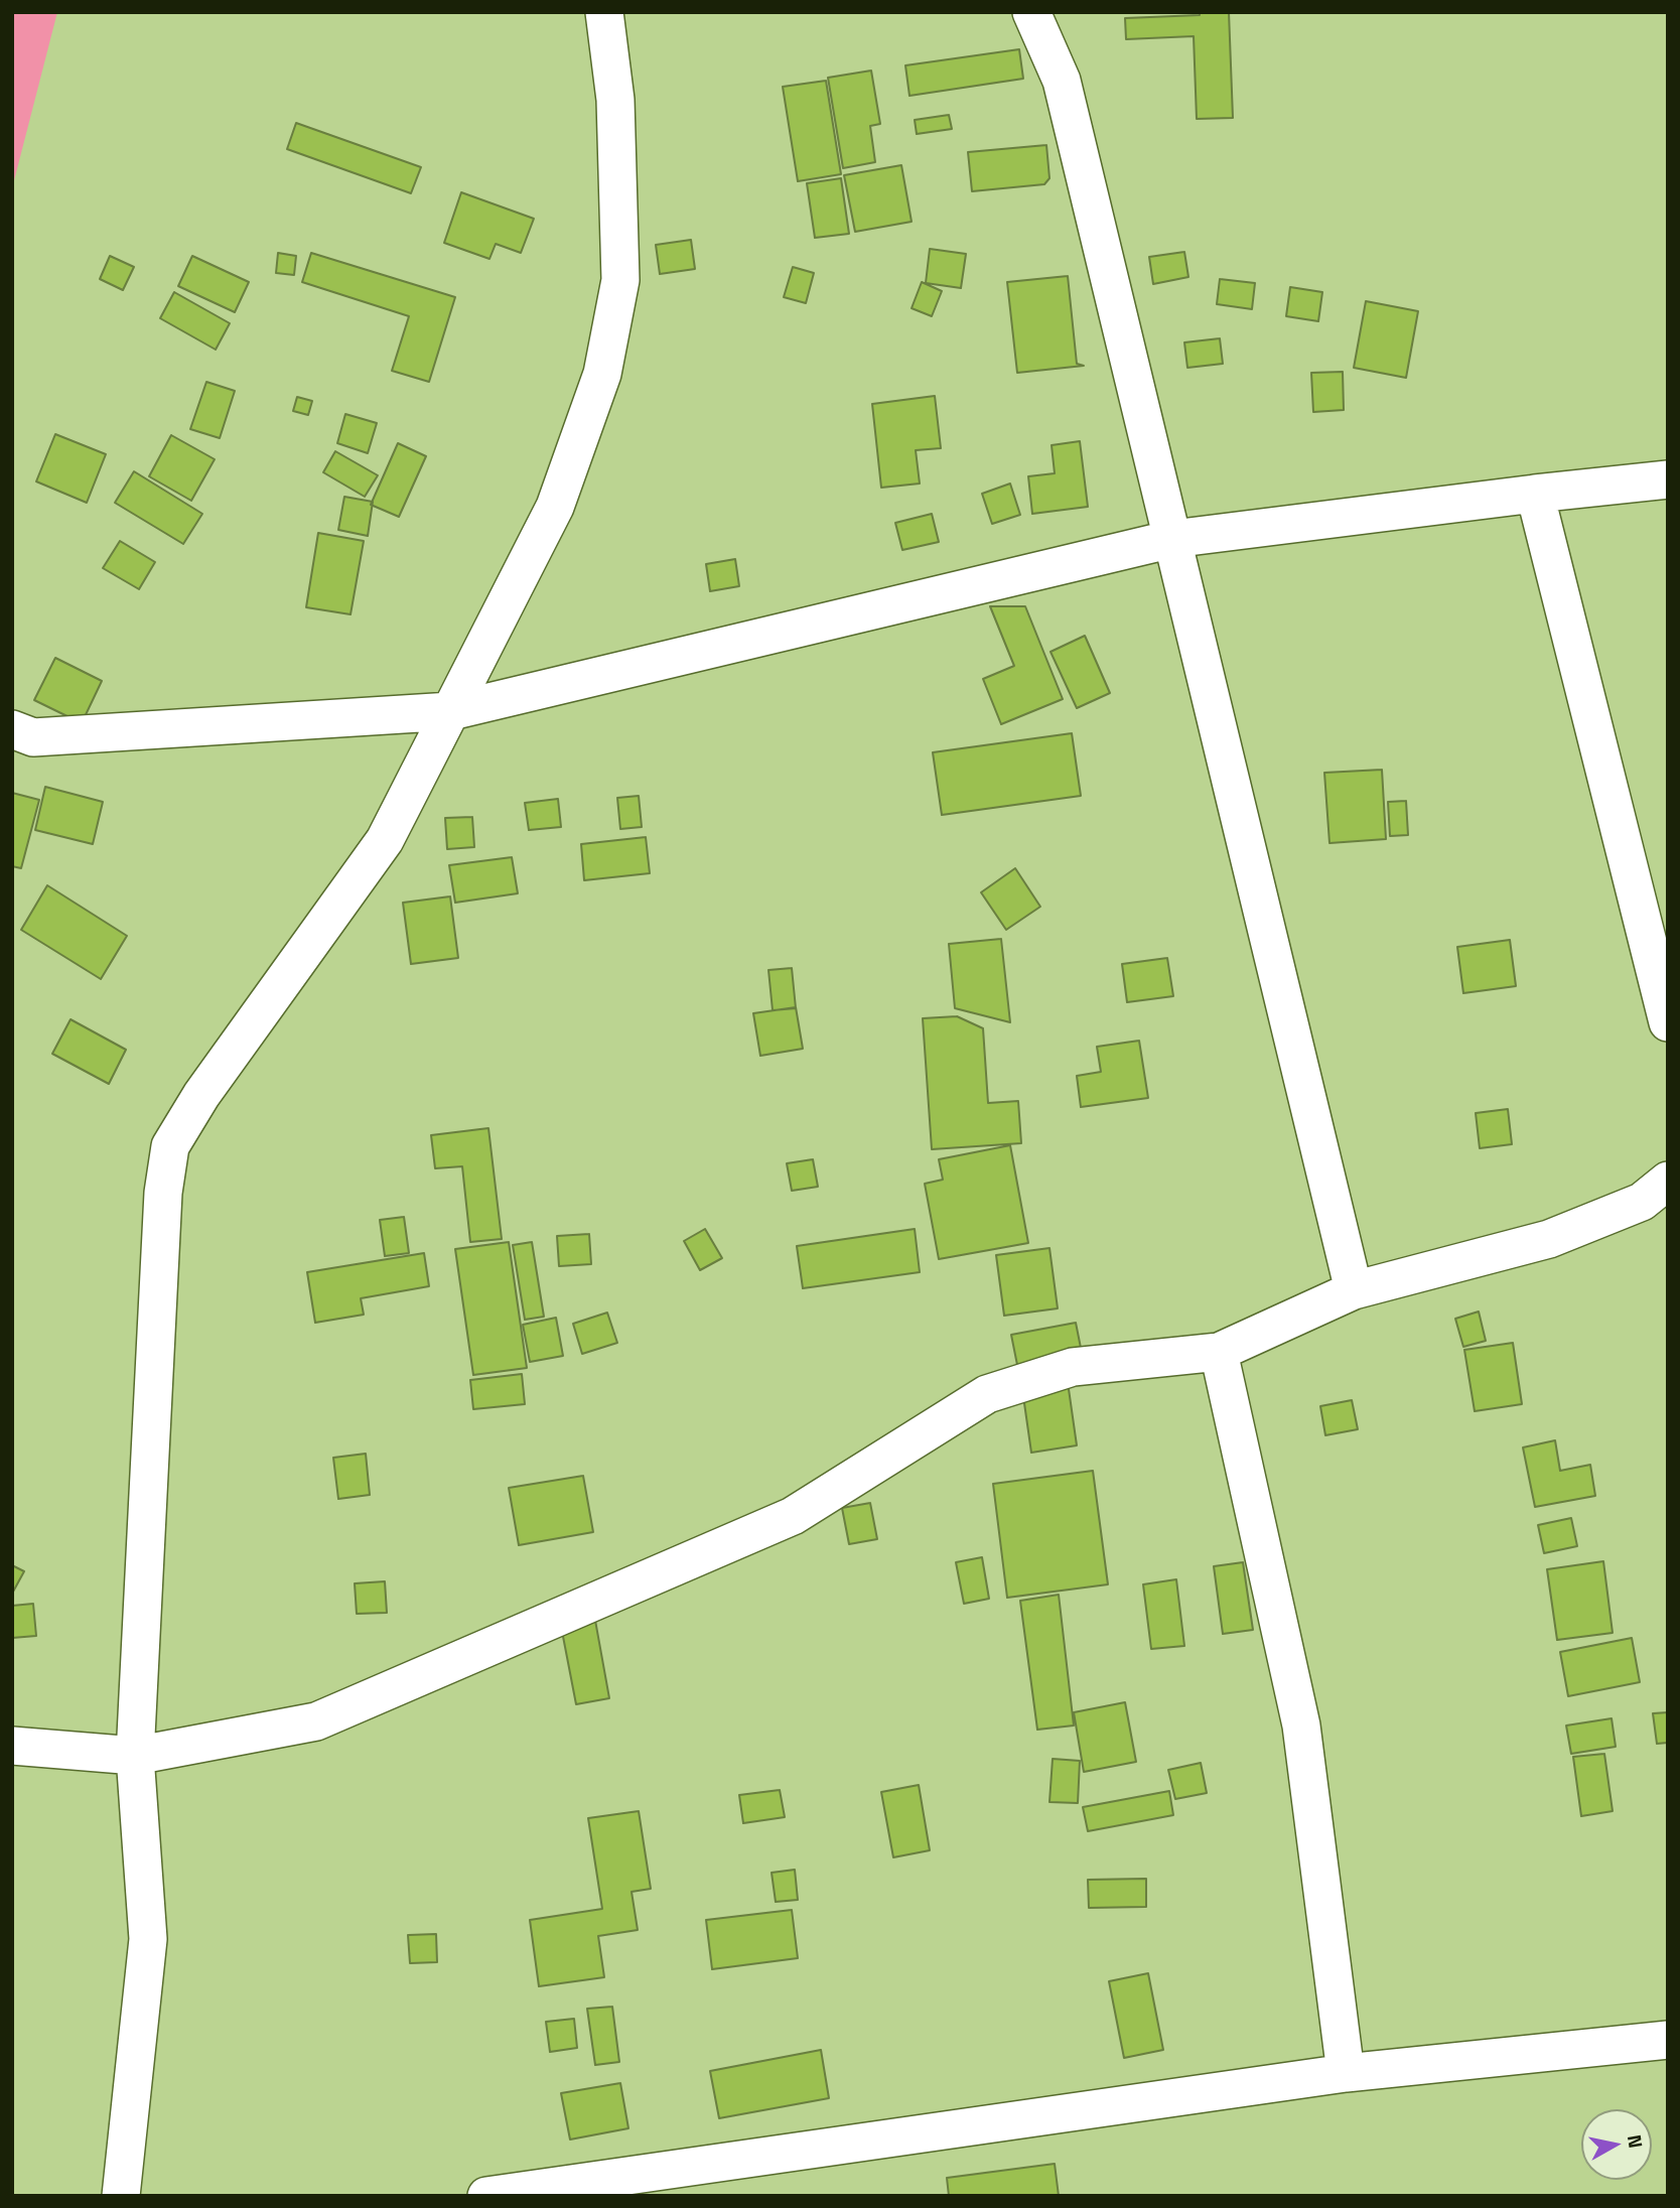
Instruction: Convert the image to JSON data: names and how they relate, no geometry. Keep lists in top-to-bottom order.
{
  "north": "right"
}
